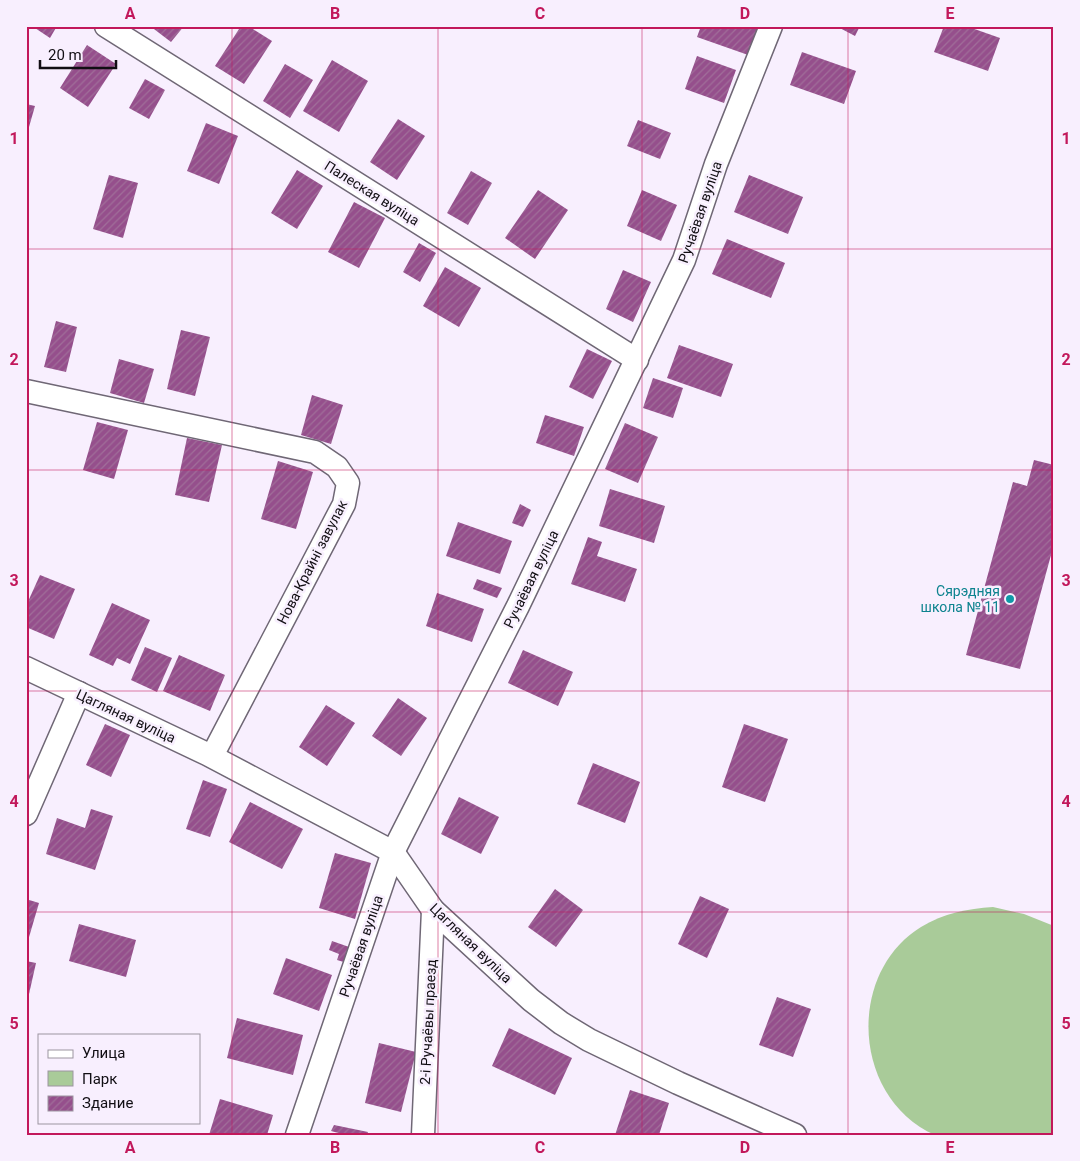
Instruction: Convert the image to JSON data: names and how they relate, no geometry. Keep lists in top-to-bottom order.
{
  "streets": {
    "street": [
      "Палеская вуліца",
      "Ручаёвая вуліца",
      "Нова-Крайні завулак",
      "Цагляная вуліца",
      "2-і Ручаёвы праезд"
    ]
  },
  "crossings": [
    ["Палеская вуліца", "Ручаёвая вуліца"],
    ["Ручаёвая вуліца", "Цагляная вуліца"],
    ["Нова-Крайні завулак", "Цагляная вуліца"],
    ["Цагляная вуліца", "2-і Ручаёвы праезд"]
  ],
  "places": ["Сярэдняя школа № 11"],
  "legend": ["Улица", "Парк", "Здание"],
  "scale_bar": "20 m",
  "grid": {
    "columns": [
      "A",
      "B",
      "C",
      "D",
      "E"
    ],
    "rows": [
      "1",
      "2",
      "3",
      "4",
      "5"
    ]
  }
}
